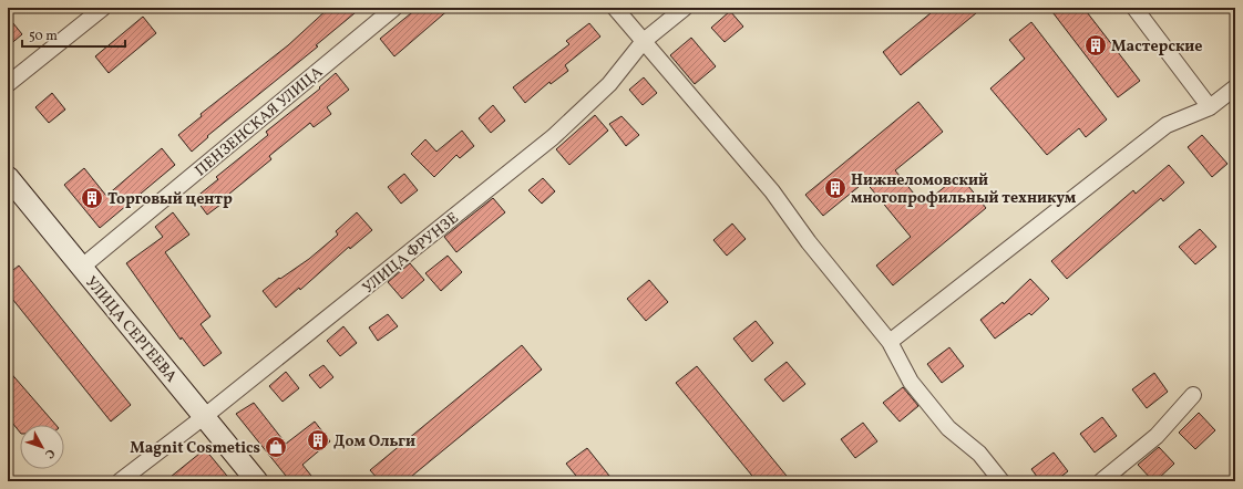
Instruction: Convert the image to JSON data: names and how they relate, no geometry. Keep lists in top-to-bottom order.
{
  "streets": {
    "main road": ["УЛИЦА СЕРГЕЕВА"],
    "street": ["ПЕНЗЕНСКАЯ УЛИЦА", "УЛИЦА ФРУНЗЕ"]
  },
  "crossings": [
    ["ПЕНЗЕНСКАЯ УЛИЦА", "УЛИЦА СЕРГЕЕВА"],
    ["УЛИЦА ФРУНЗЕ", "УЛИЦА СЕРГЕЕВА"]
  ],
  "places": {
    "building": [
      "Мастерские",
      "Нижнеломовский многопрофильный техникум",
      "Торговый центр",
      "Дом Ольги"
    ],
    "shop": ["Magnit Cosmetics"]
  },
  "scale_bar": "50 m",
  "north": "bottom right"
}
